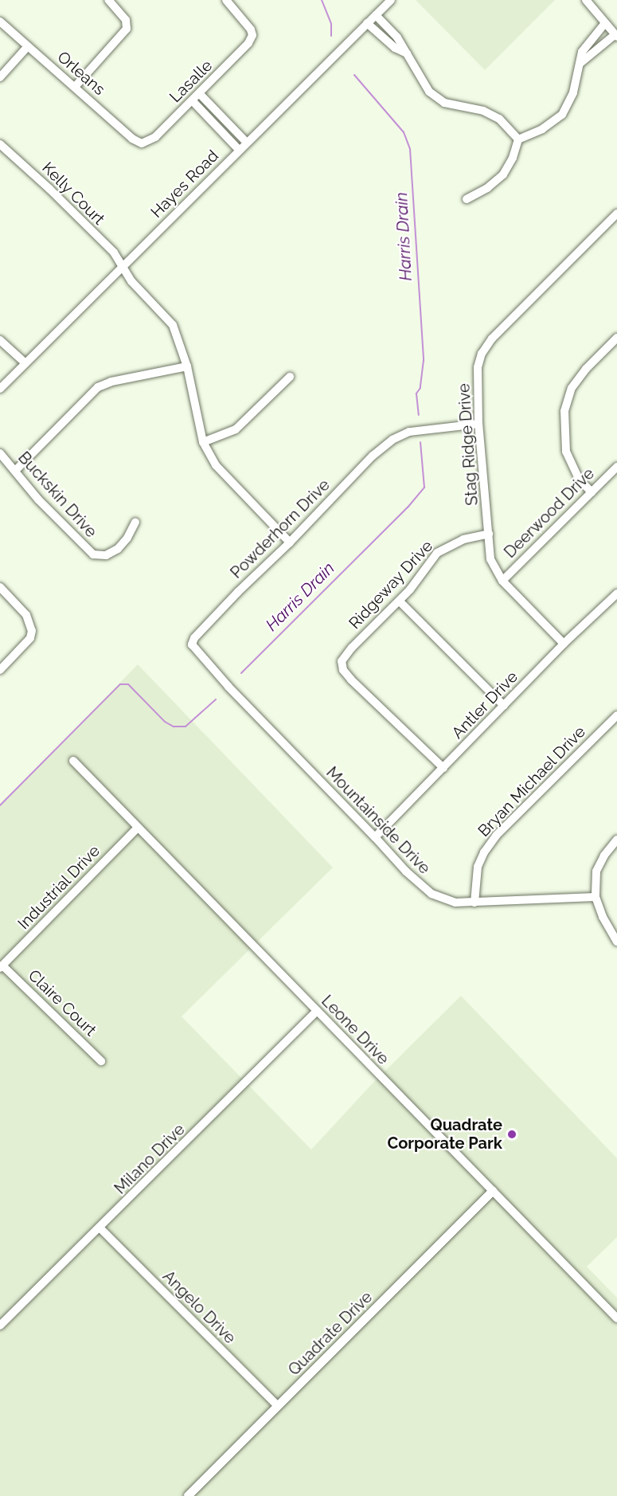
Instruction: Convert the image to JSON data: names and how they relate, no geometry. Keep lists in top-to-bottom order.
{
  "streets": {
    "street": [
      "Orleans",
      "Lasalle",
      "Hayes Road",
      "Kelly Court",
      "Stag Ridge Drive",
      "Buckskin Drive",
      "Deerwood Drive",
      "Powderhorn Drive",
      "Ridgeway Drive",
      "Antler Drive",
      "Bryan Michael Drive",
      "Mountainside Drive",
      "Industrial Drive",
      "Claire Court",
      "Leone Drive",
      "Milano Drive",
      "Angelo Drive",
      "Quadrate Drive"
    ]
  },
  "crossings": [
    ["Orleans", "Lasalle"],
    ["Hayes Road", "Kelly Court"],
    ["Kelly Court", "Powderhorn Drive"],
    ["Stag Ridge Drive", "Deerwood Drive"],
    ["Stag Ridge Drive", "Powderhorn Drive"],
    ["Stag Ridge Drive", "Ridgeway Drive"],
    ["Stag Ridge Drive", "Antler Drive"],
    ["Powderhorn Drive", "Mountainside Drive"],
    ["Ridgeway Drive", "Antler Drive"],
    ["Antler Drive", "Mountainside Drive"],
    ["Bryan Michael Drive", "Mountainside Drive"],
    ["Industrial Drive", "Claire Court"],
    ["Industrial Drive", "Leone Drive"],
    ["Leone Drive", "Milano Drive"],
    ["Leone Drive", "Quadrate Drive"],
    ["Milano Drive", "Angelo Drive"],
    ["Angelo Drive", "Quadrate Drive"]
  ],
  "water": ["Harris Drain"],
  "places": ["Quadrate Corporate Park"]
}
